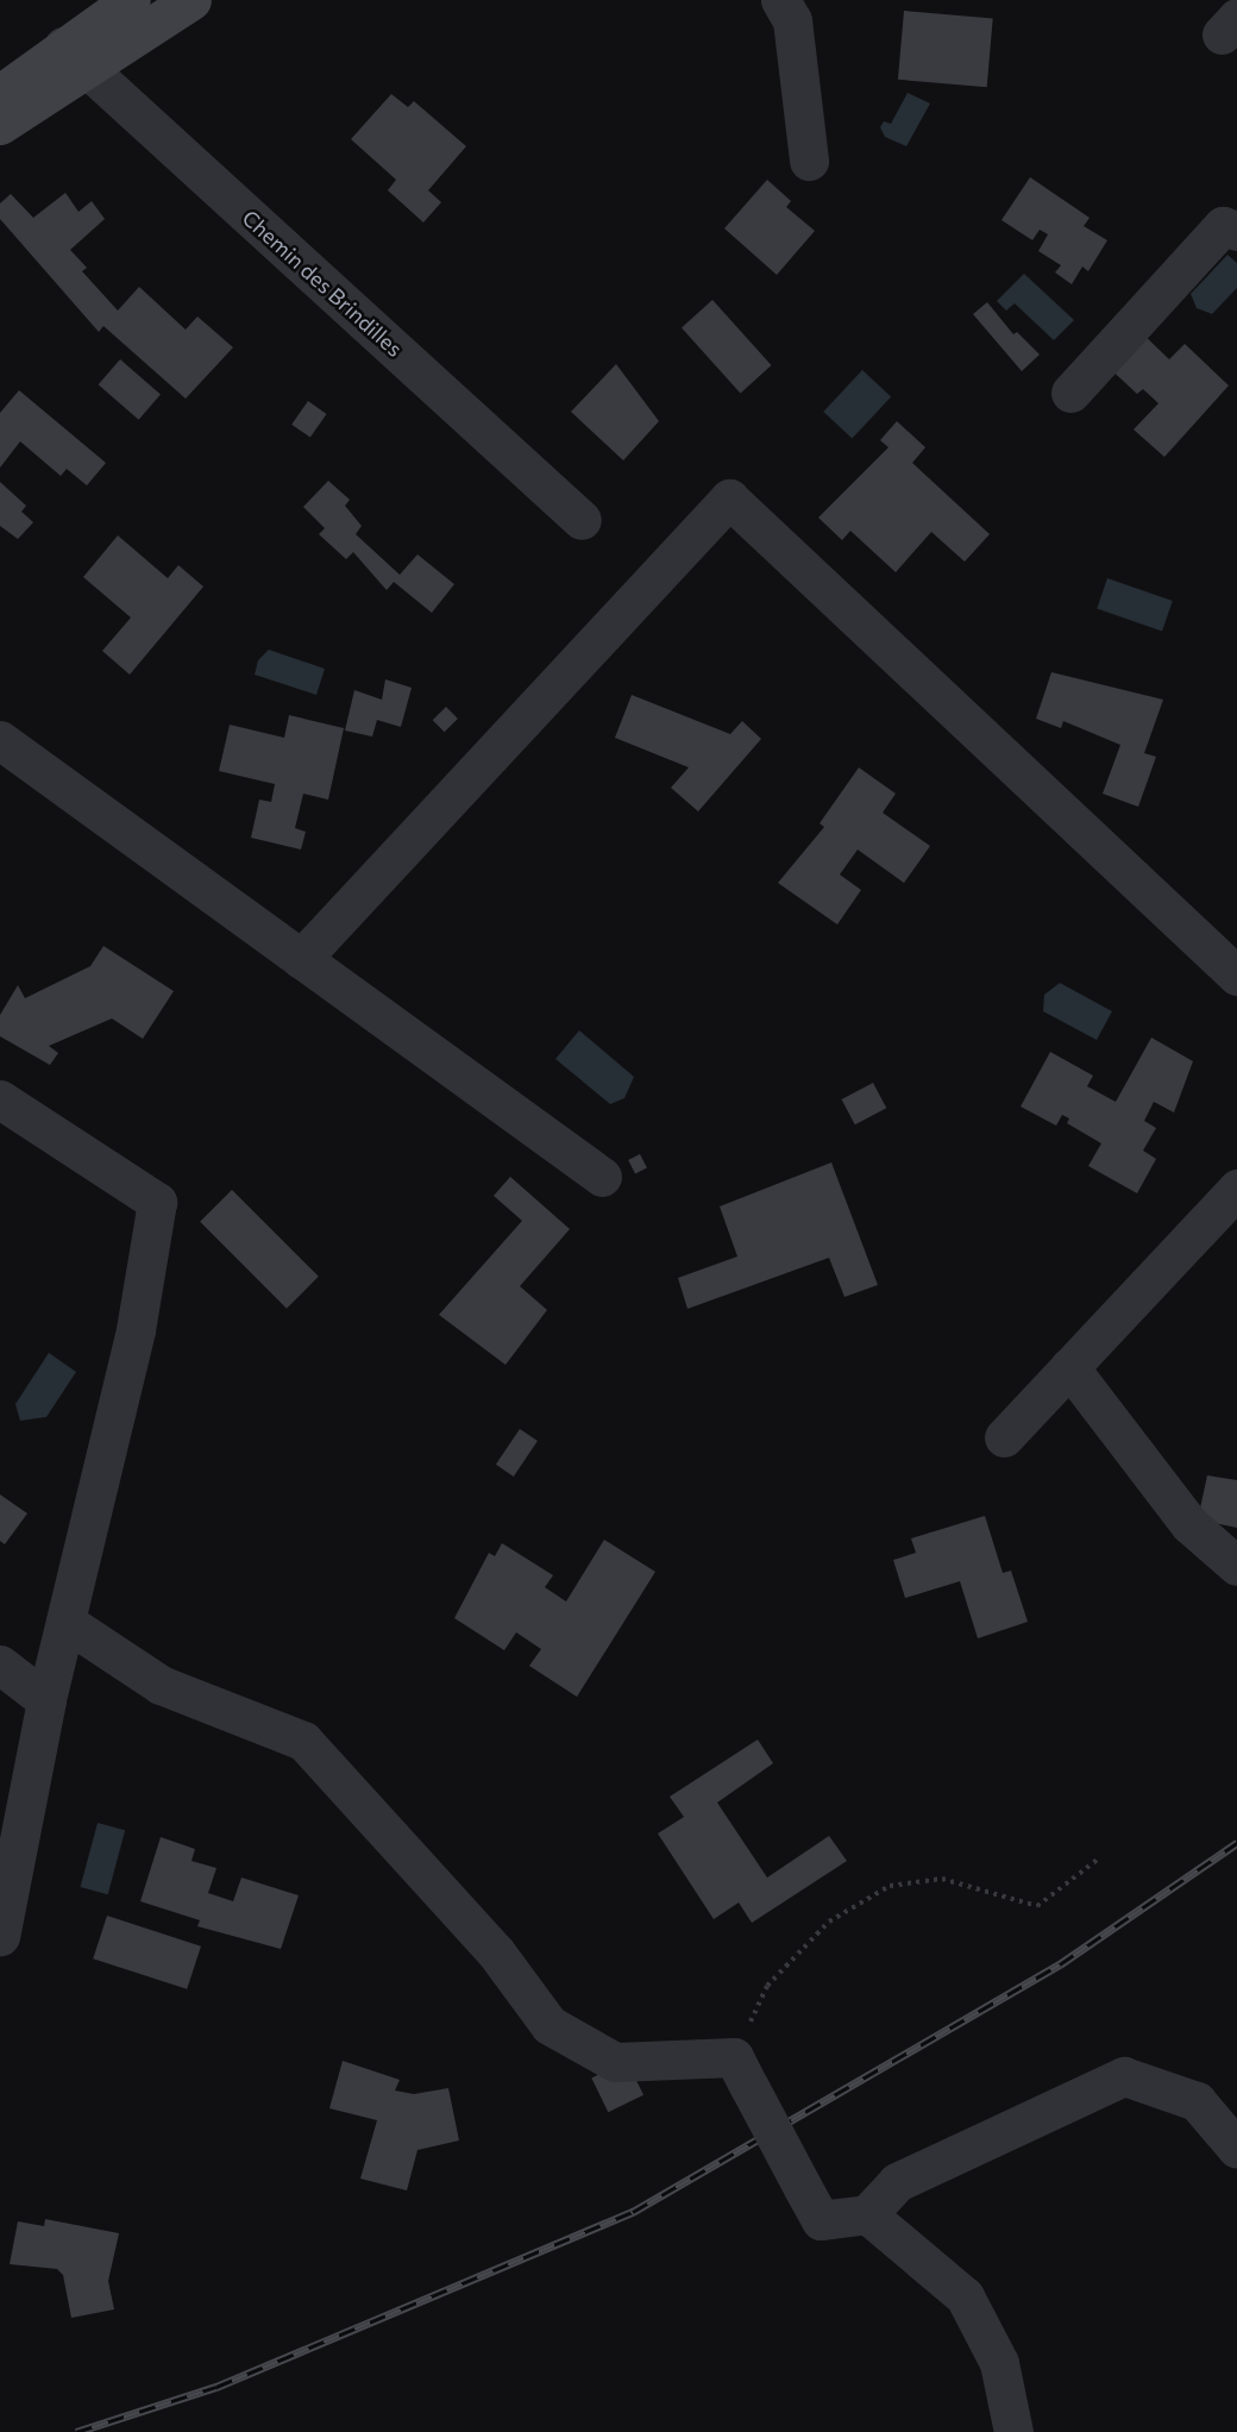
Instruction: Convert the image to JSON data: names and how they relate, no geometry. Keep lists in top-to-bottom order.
{
  "streets": {
    "street": ["Chemin des Brindilles"]
  }
}
